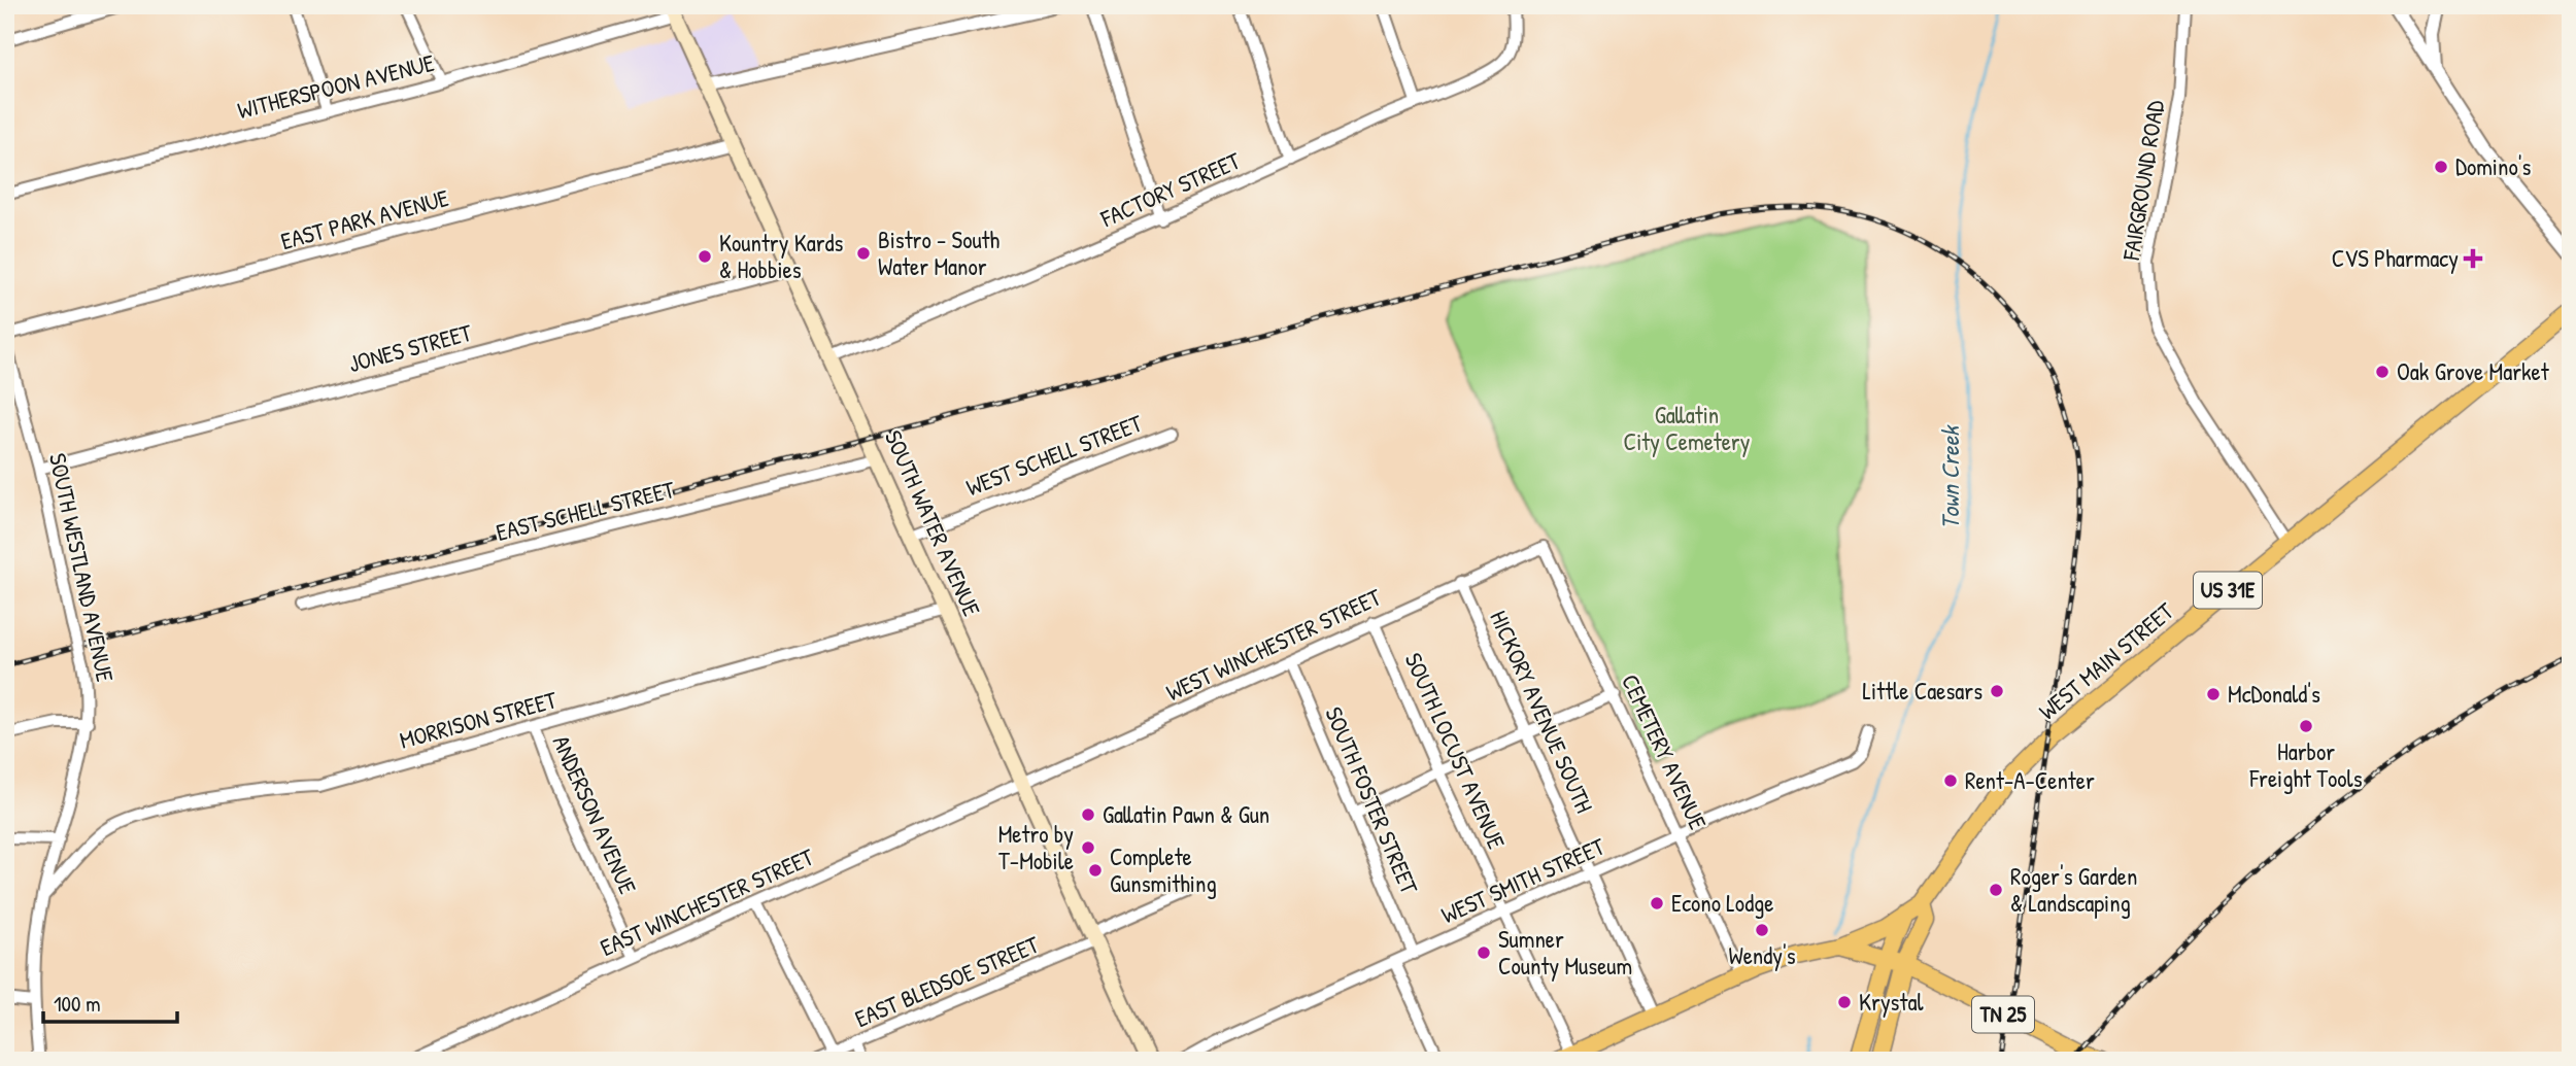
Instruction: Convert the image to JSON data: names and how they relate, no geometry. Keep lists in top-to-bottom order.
{
  "streets": {
    "main road": [
      "SOUTH WATER AVENUE",
      "US 31E",
      "WEST MAIN STREET",
      "TN 25"
    ],
    "street": [
      "WITHERSPOON AVENUE",
      "FAIRGROUND ROAD",
      "FACTORY STREET",
      "EAST PARK AVENUE",
      "JONES STREET",
      "WEST SCHELL STREET",
      "EAST SCHELL STREET",
      "SOUTH WESTLAND AVENUE",
      "WEST WINCHESTER STREET",
      "HICKORY AVENUE SOUTH",
      "MORRISON STREET",
      "SOUTH LOCUST AVENUE",
      "CEMETERY AVENUE",
      "SOUTH FOSTER STREET",
      "ANDERSON AVENUE",
      "WEST SMITH STREET",
      "EAST WINCHESTER STREET",
      "EAST BLEDSOE STREET"
    ]
  },
  "crossings": [
    ["WITHERSPOON AVENUE", "SOUTH WATER AVENUE"],
    ["FAIRGROUND ROAD", "WEST MAIN STREET"],
    ["FACTORY STREET", "SOUTH WATER AVENUE"],
    ["EAST PARK AVENUE", "SOUTH WATER AVENUE"],
    ["EAST PARK AVENUE", "SOUTH WESTLAND AVENUE"],
    ["JONES STREET", "SOUTH WATER AVENUE"],
    ["JONES STREET", "SOUTH WESTLAND AVENUE"],
    ["WEST SCHELL STREET", "SOUTH WATER AVENUE"],
    ["EAST SCHELL STREET", "SOUTH WATER AVENUE"],
    ["SOUTH WATER AVENUE", "WEST WINCHESTER STREET"],
    ["SOUTH WATER AVENUE", "MORRISON STREET"],
    ["SOUTH WATER AVENUE", "EAST WINCHESTER STREET"],
    ["SOUTH WATER AVENUE", "EAST BLEDSOE STREET"],
    ["SOUTH WESTLAND AVENUE", "MORRISON STREET"],
    ["US 31E", "WEST MAIN STREET"],
    ["US 31E", "TN 25"],
    ["WEST WINCHESTER STREET", "HICKORY AVENUE SOUTH"],
    ["WEST WINCHESTER STREET", "SOUTH LOCUST AVENUE"],
    ["WEST WINCHESTER STREET", "CEMETERY AVENUE"],
    ["WEST WINCHESTER STREET", "SOUTH FOSTER STREET"],
    ["WEST WINCHESTER STREET", "EAST WINCHESTER STREET"],
    ["HICKORY AVENUE SOUTH", "WEST SMITH STREET"],
    ["HICKORY AVENUE SOUTH", "TN 25"],
    ["MORRISON STREET", "ANDERSON AVENUE"],
    ["SOUTH LOCUST AVENUE", "WEST SMITH STREET"],
    ["SOUTH LOCUST AVENUE", "TN 25"],
    ["CEMETERY AVENUE", "WEST SMITH STREET"],
    ["CEMETERY AVENUE", "TN 25"],
    ["SOUTH FOSTER STREET", "WEST SMITH STREET"],
    ["ANDERSON AVENUE", "EAST WINCHESTER STREET"]
  ],
  "water": ["Town Creek"],
  "parks": ["Gallatin City Cemetery"],
  "places": {
    "other": [
      "Domino's",
      "Bistro - South Water Manor",
      "Kountry Kards & Hobbies",
      "Oak Grove Market",
      "Little Caesars",
      "McDonald's",
      "Harbor Freight Tools",
      "Rent-A-Center",
      "Gallatin Pawn & Gun",
      "Metro by T-Mobile",
      "Complete Gunsmithing",
      "Roger's Garden & Landscaping",
      "Econo Lodge",
      "Wendy's",
      "Sumner County Museum",
      "Krystal"
    ],
    "health": ["CVS Pharmacy"]
  },
  "scale_bar": "100 m"
}
